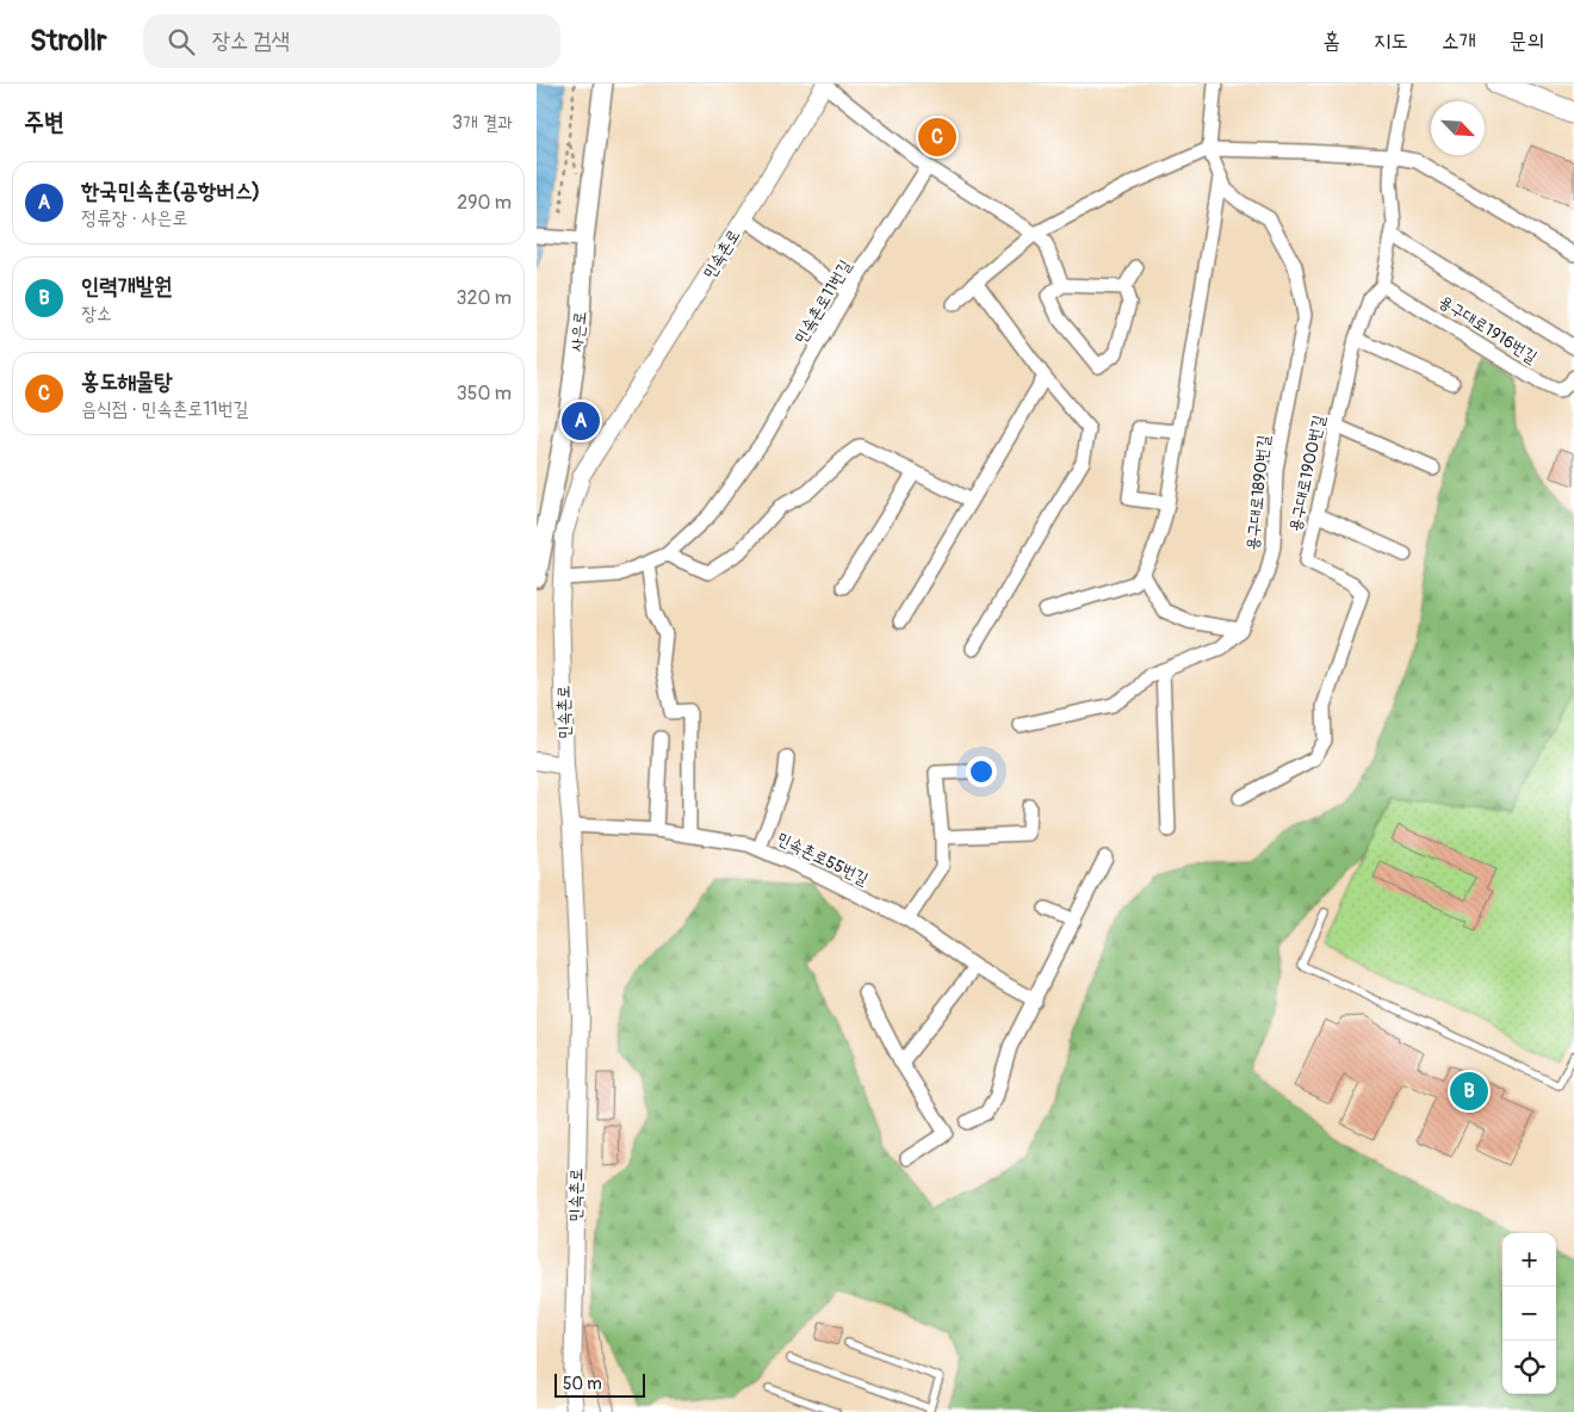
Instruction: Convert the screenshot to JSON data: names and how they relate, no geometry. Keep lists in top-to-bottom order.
{
  "streets": {
    "main road": ["사은로"],
    "street": [
      "민속촌로",
      "민속촌로11번길",
      "용구대로1916번길",
      "용구대로1900번길",
      "용구대로1890번길",
      "민속촌로55번길"
    ]
  },
  "crossings": [
    ["민속촌로", "민속촌로11번길"],
    ["민속촌로", "민속촌로55번길"],
    ["용구대로1916번길", "용구대로1900번길"]
  ],
  "scale_bar": "50 m",
  "north": "bottom right",
  "page": {
    "header": "Strollr",
    "search": "장소 검색",
    "nav": [
      "홈",
      "지도",
      "소개",
      "문의"
    ],
    "heading": ["주변", "3개 결과"],
    "pins": ["C", "A", "B"],
    "list": [
      {
        "mark": "A",
        "name": "한국민속촌(공항버스)",
        "note": "정류장 · 사은로",
        "value": "290 m"
      },
      {
        "mark": "B",
        "name": "인력개발원",
        "note": "장소",
        "value": "320 m"
      },
      {
        "mark": "C",
        "name": "홍도해물탕",
        "note": "음식점 · 민속촌로11번길",
        "value": "350 m"
      }
    ],
    "map_buttons": ["+", "−"],
    "scale": "50 m"
  }
}
